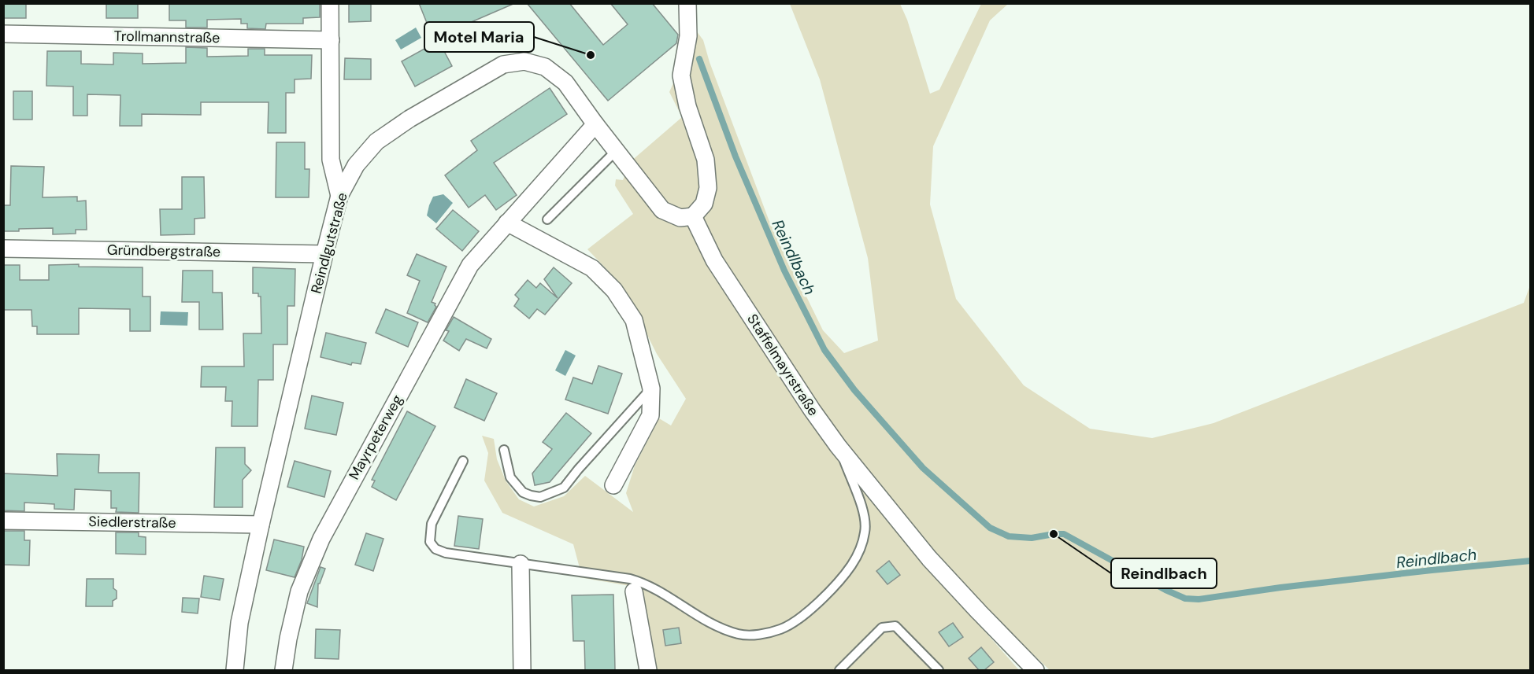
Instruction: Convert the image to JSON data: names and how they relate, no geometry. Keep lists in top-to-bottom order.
{
  "streets": {
    "street": [
      "Trollmannstraße",
      "Reindlgutstraße",
      "Gründbergstraße",
      "Staffelmayrstraße",
      "Mayrpeterweg",
      "Siedlerstraße"
    ]
  },
  "crossings": [
    ["Reindlgutstraße", "Gründbergstraße"],
    ["Reindlgutstraße", "Staffelmayrstraße"],
    ["Reindlgutstraße", "Mayrpeterweg"],
    ["Reindlgutstraße", "Siedlerstraße"]
  ],
  "water": ["Reindlbach"],
  "places": ["Motel Maria", "Reindlbach"]
}
